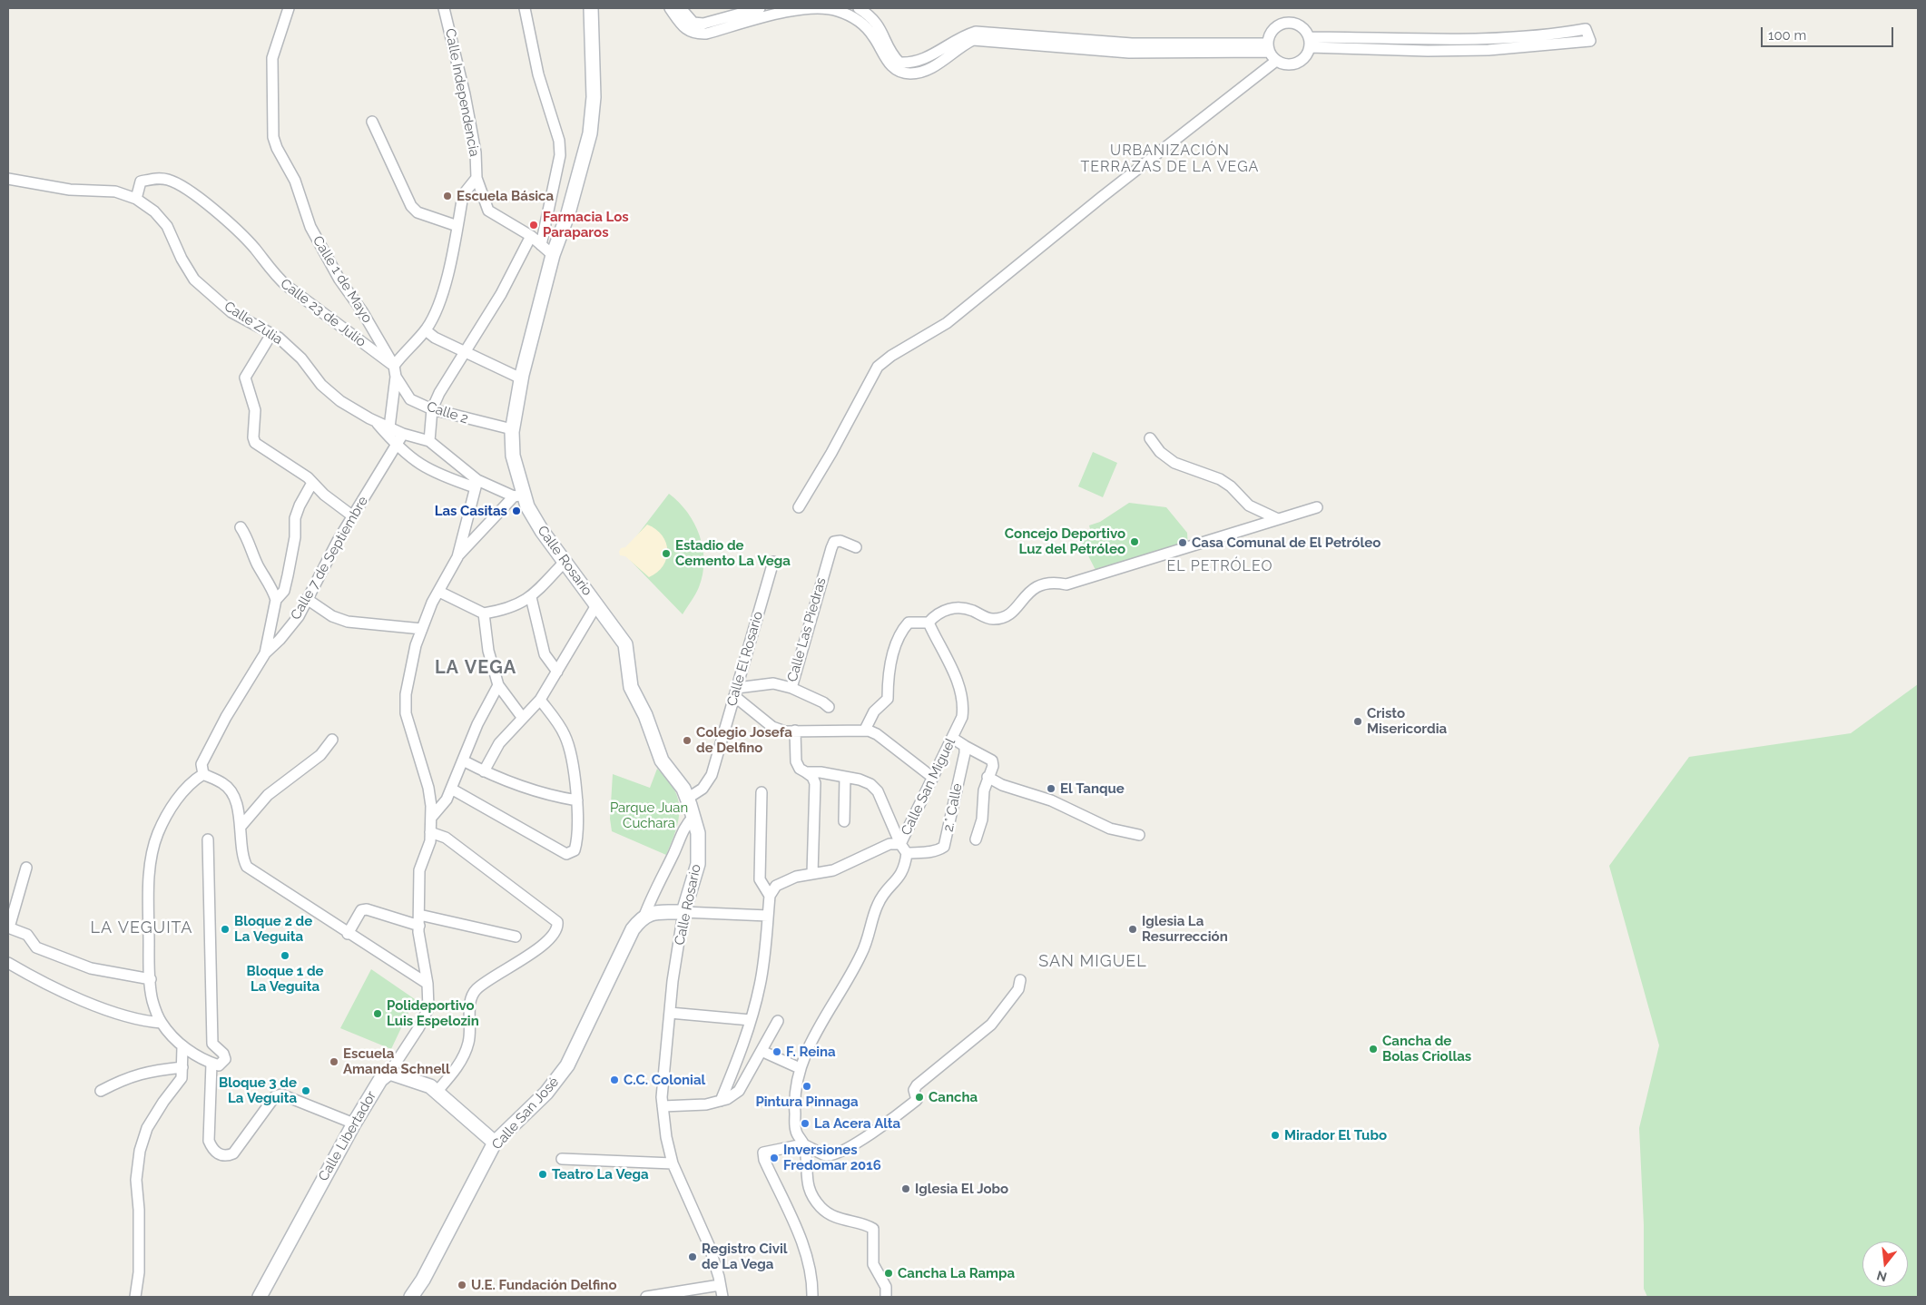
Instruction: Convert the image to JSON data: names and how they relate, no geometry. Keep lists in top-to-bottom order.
{
  "streets": {
    "street": [
      "Calle Independencia",
      "Calle 1 de Mayo",
      "Calle 23 de Julio",
      "Calle Zulia",
      "Calle 2",
      "Calle 7 de Septiembre",
      "Calle Rosario",
      "Calle Las Piedras",
      "Calle El Rosario",
      "Calle San Miguel",
      "2.° Calle",
      "Calle San José",
      "Calle Libertador"
    ]
  },
  "crossings": [
    ["Calle Independencia", "Calle Rosario"],
    ["Calle 1 de Mayo", "Calle 23 de Julio"],
    ["Calle 1 de Mayo", "Calle 2"],
    ["Calle 23 de Julio", "Calle Zulia"],
    ["Calle 23 de Julio", "Calle 2"],
    ["Calle Zulia", "Calle 7 de Septiembre"],
    ["Calle Zulia", "Calle Libertador"],
    ["Calle 2", "Calle Rosario"],
    ["Calle Rosario", "Calle El Rosario"],
    ["Calle Las Piedras", "Calle El Rosario"],
    ["Calle San Miguel", "2.° Calle"]
  ],
  "districts": [
    "URBANIZACIÓN TERRAZAS DE LA VEGA",
    "EL PETRÓLEO",
    "LA VEGA",
    "LA VEGUITA",
    "SAN MIGUEL"
  ],
  "parks": ["Parque Juan Cuchara"],
  "places": [
    "Escuela Básica",
    "Farmacia Los Paraparos",
    "Las Casitas",
    "Concejo Deportivo Luz del Petróleo",
    "Casa Comunal de El Petróleo",
    "Estadio de Cemento La Vega",
    "Cristo Misericordia",
    "Colegio Josefa de Delfino",
    "El Tanque",
    "Bloque 2 de La Veguita",
    "Iglesia La Resurrección",
    "Bloque 1 de La Veguita",
    "Polideportivo Luis Espelozin",
    "Cancha de Bolas Criollas",
    "F. Reina",
    "Escuela Amanda Schnell",
    "C.C. Colonial",
    "Pintura Pinnaga",
    "Bloque 3 de La Veguita",
    "Cancha",
    "La Acera Alta",
    "Mirador El Tubo",
    "Inversiones Fredomar 2016",
    "Teatro La Vega",
    "Iglesia El Jobo",
    "Registro Civil de La Vega",
    "Cancha La Rampa",
    "U.E. Fundación Delfino"
  ],
  "scale_bar": "100 m",
  "north": "bottom"
}
